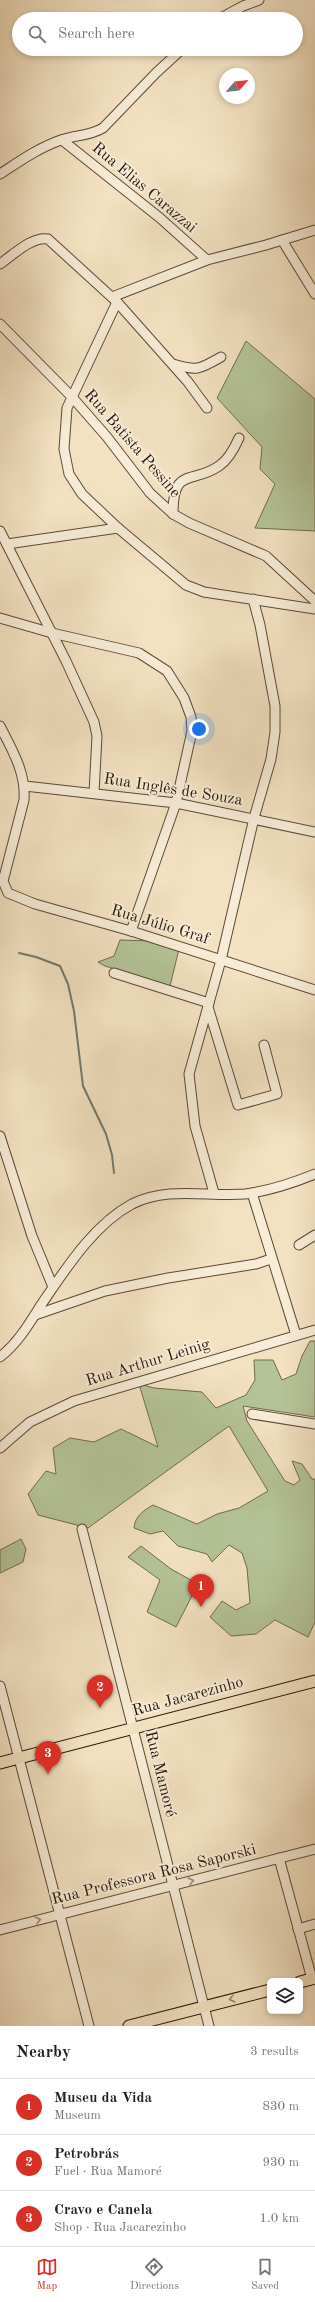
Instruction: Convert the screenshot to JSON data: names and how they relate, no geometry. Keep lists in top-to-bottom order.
{
  "streets": {
    "main road": ["Rua Jacarezinho"],
    "street": [
      "Rua Elias Carazzai",
      "Rua Batista Pessine",
      "Rua Inglês de Souza",
      "Rua Júlio Graf",
      "Rua Arthur Leinig",
      "Rua Mamoré",
      "Rua Professora Rosa Saporski"
    ]
  },
  "crossings": [
    ["Rua Inglês de Souza", "Rua Júlio Graf"],
    ["Rua Jacarezinho", "Rua Mamoré"],
    ["Rua Mamoré", "Rua Professora Rosa Saporski"]
  ],
  "one_way": ["Rua Professora Rosa Saporski"],
  "north": "top right",
  "page": {
    "search": "Search here",
    "pins": ["1", "2", "3"],
    "heading": ["Nearby", "3 results"],
    "list": [
      {
        "mark": "1",
        "name": "Museu da Vida",
        "note": "Museum",
        "value": "830 m"
      },
      {
        "mark": "2",
        "name": "Petrobrás",
        "note": "Fuel · Rua Mamoré",
        "value": "930 m"
      },
      {
        "mark": "3",
        "name": "Cravo e Canela",
        "note": "Shop · Rua Jacarezinho",
        "value": "1.0 km"
      }
    ],
    "nav": ["Map", "Directions", "Saved"]
  }
}
